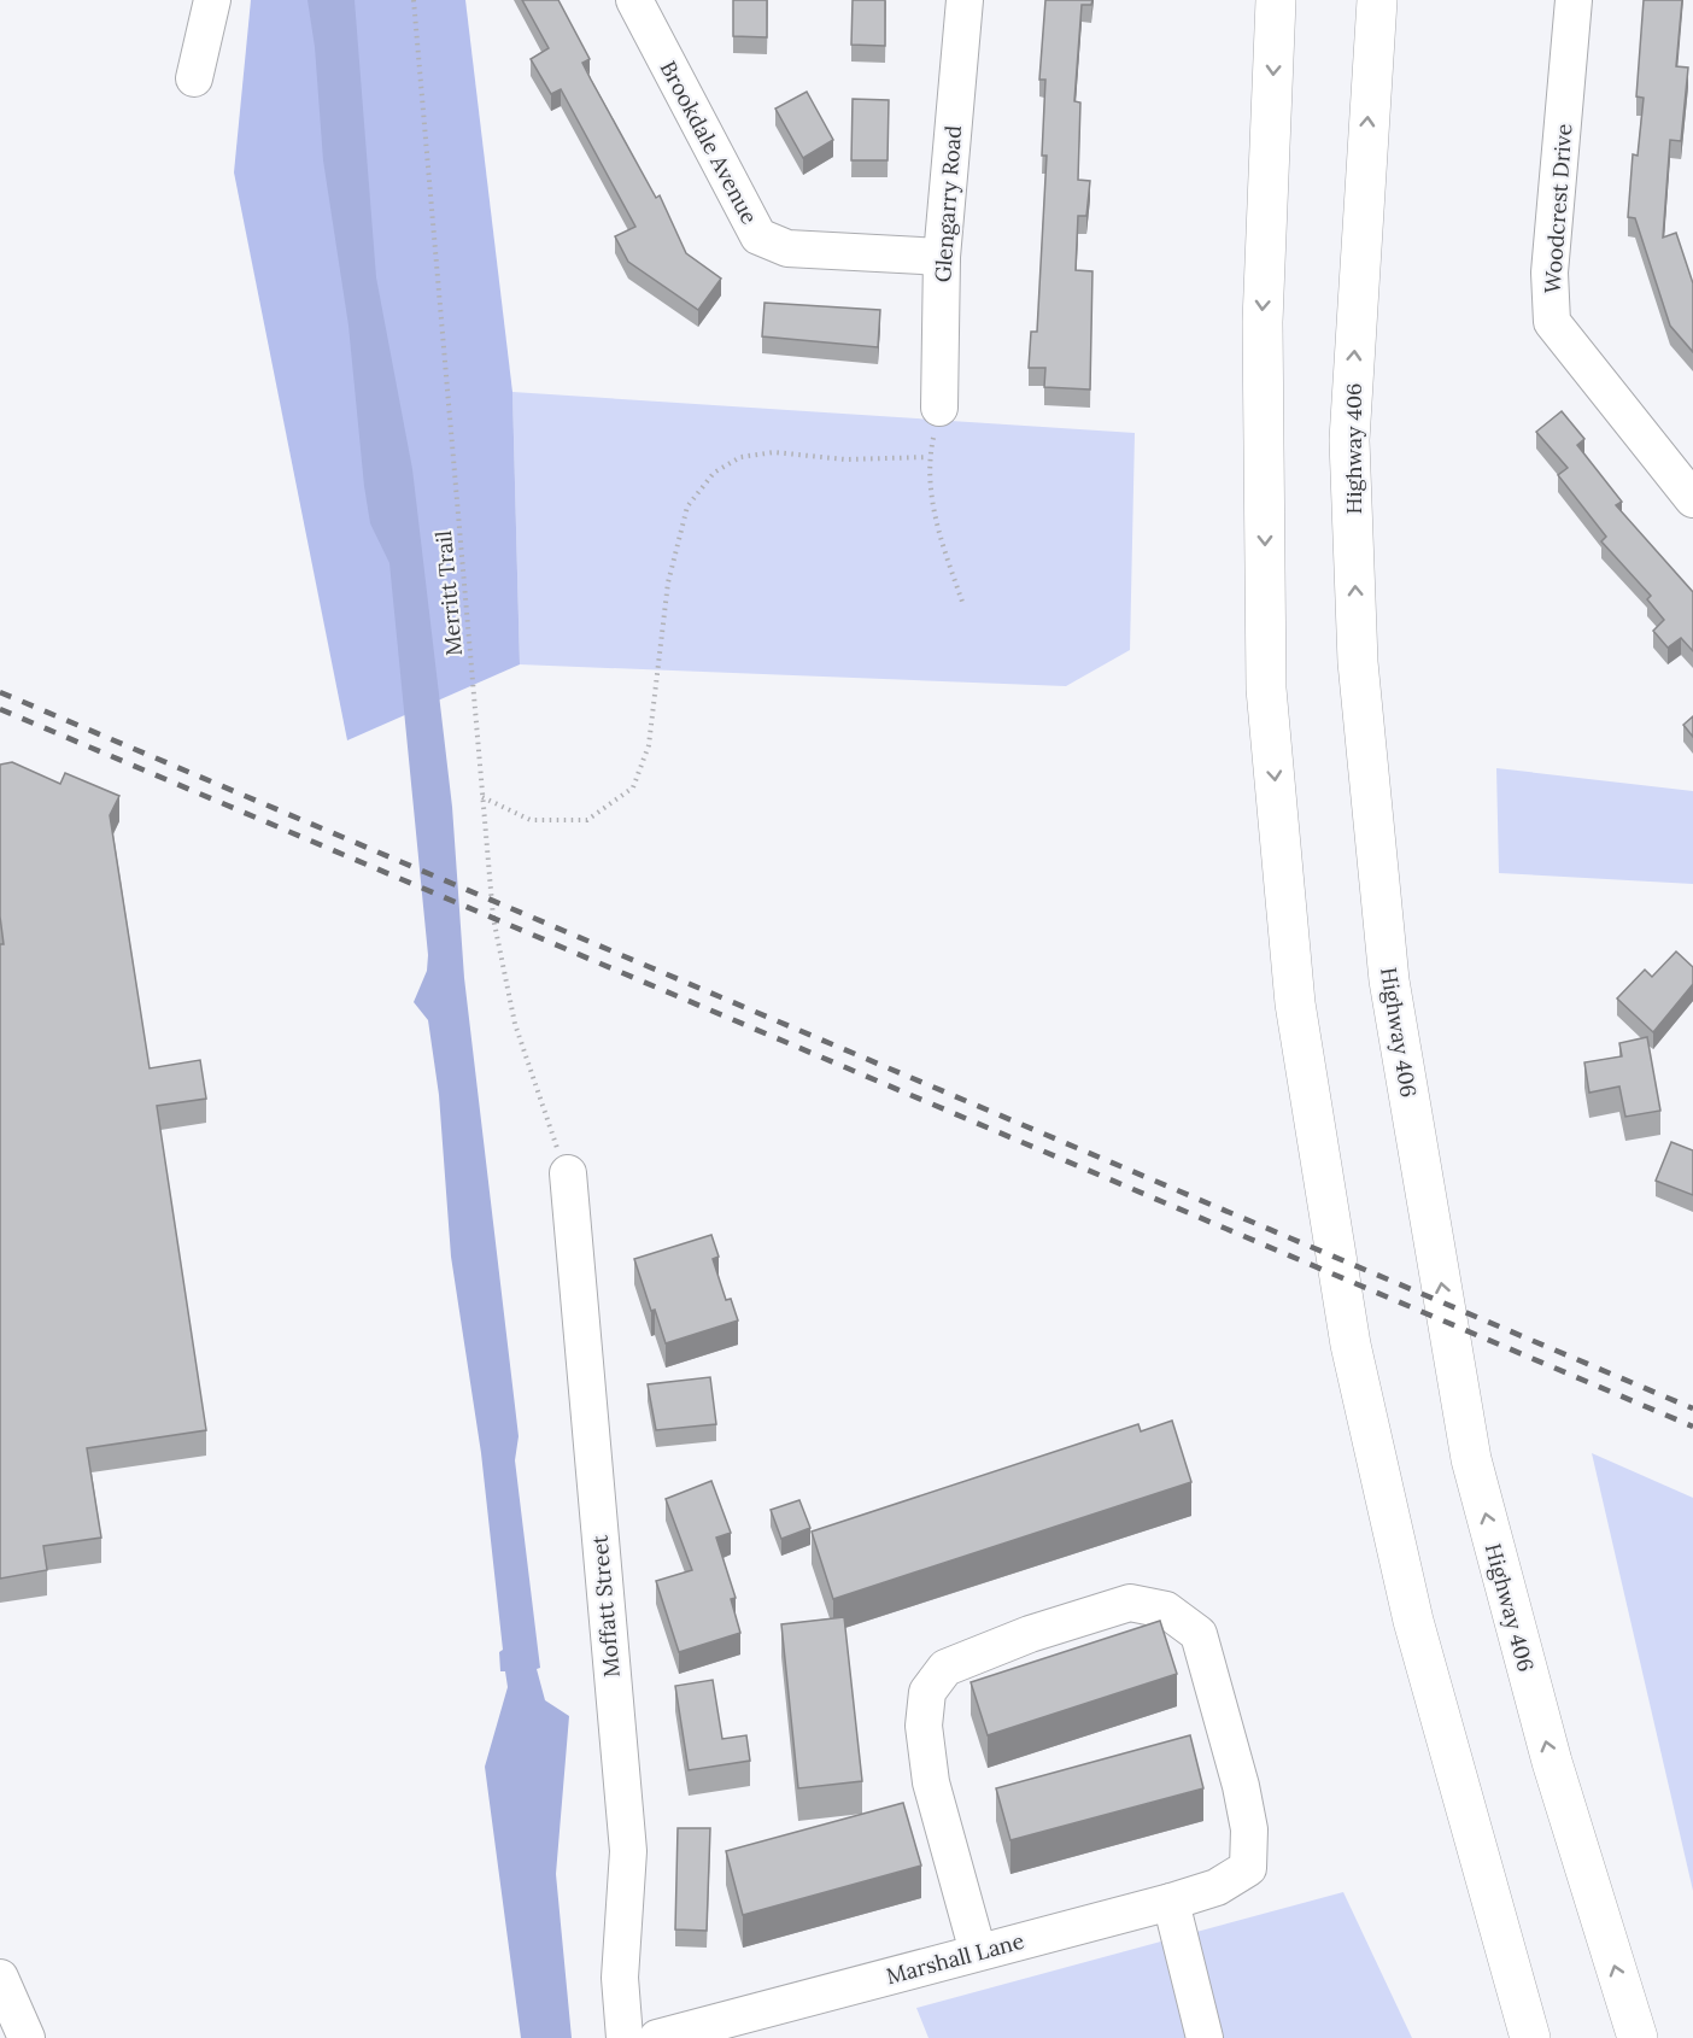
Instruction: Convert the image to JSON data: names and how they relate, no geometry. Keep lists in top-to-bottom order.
{
  "streets": {
    "highway": ["Highway 406"],
    "street": [
      "Brookdale Avenue",
      "Glengarry Road",
      "Woodcrest Drive",
      "Moffatt Street",
      "Marshall Lane"
    ],
    "path": ["Merritt Trail"]
  },
  "crossings": [
    ["Brookdale Avenue", "Glengarry Road"],
    ["Merritt Trail", "Moffatt Street"]
  ]
}
